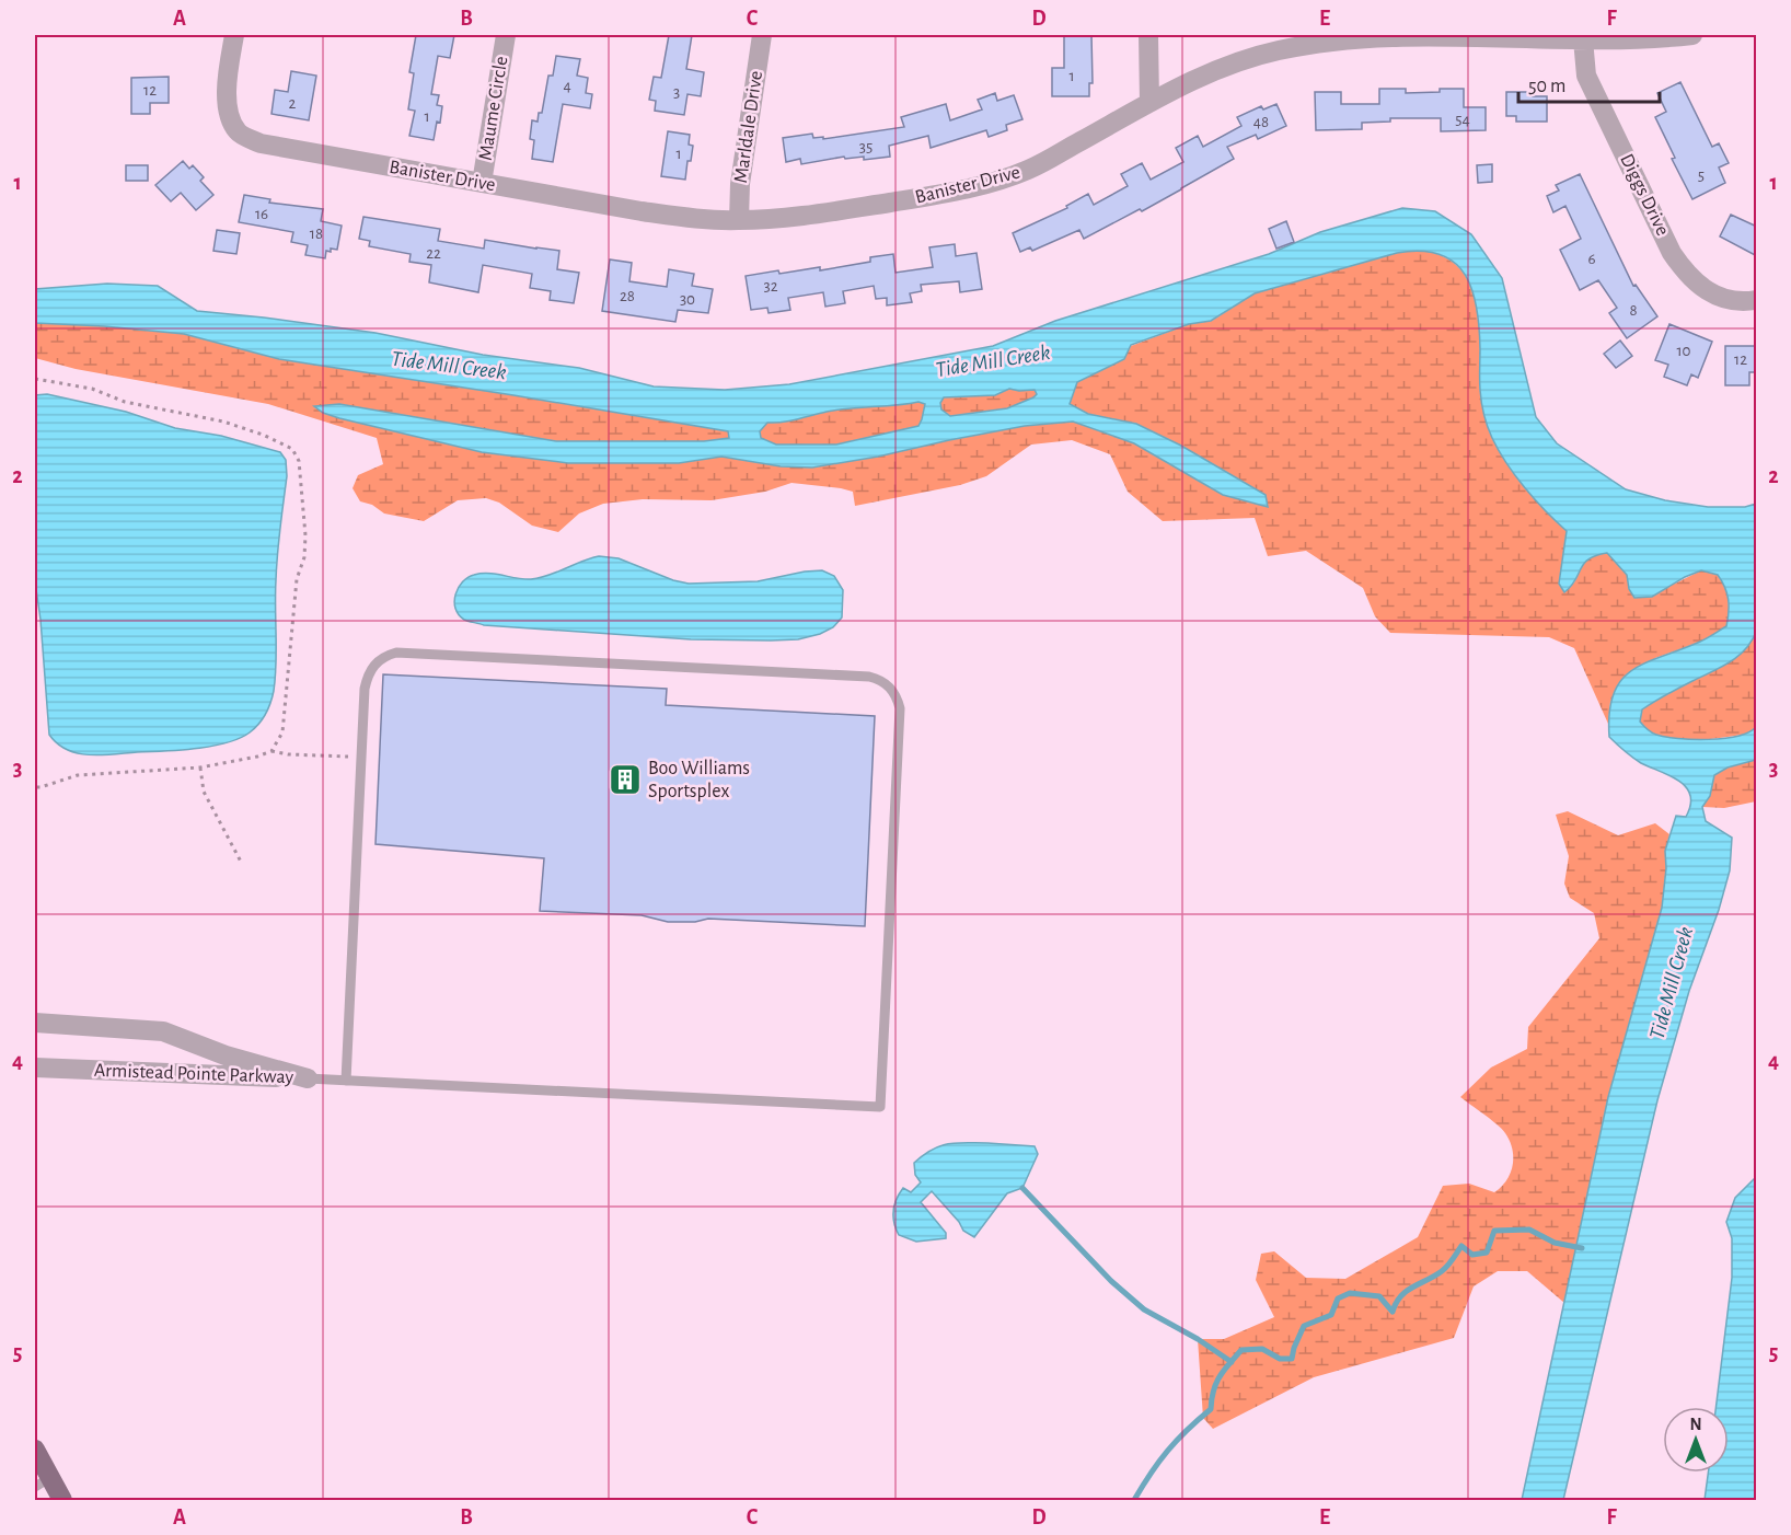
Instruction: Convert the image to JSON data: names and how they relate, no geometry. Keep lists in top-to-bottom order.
{
  "streets": {
    "street": [
      "Maume Circle",
      "Marldale Drive",
      "Banister Drive",
      "Diggs Drive",
      "Armistead Pointe Parkway"
    ]
  },
  "crossings": [
    ["Maume Circle", "Banister Drive"],
    ["Marldale Drive", "Banister Drive"],
    ["Banister Drive", "Diggs Drive"]
  ],
  "water": ["Tide Mill Creek"],
  "places": {
    "building": ["Boo Williams Sportsplex"]
  },
  "house_numbers": [
    "1",
    "4",
    "12",
    "3",
    "2",
    "1",
    "54",
    "48",
    "35",
    "1",
    "5",
    "16",
    "18",
    "22",
    "6",
    "32",
    "28",
    "30",
    "8",
    "10",
    "12"
  ],
  "scale_bar": "50 m",
  "north": "top",
  "grid": {
    "columns": [
      "A",
      "B",
      "C",
      "D",
      "E",
      "F"
    ],
    "rows": [
      "1",
      "2",
      "3",
      "4",
      "5"
    ]
  }
}
